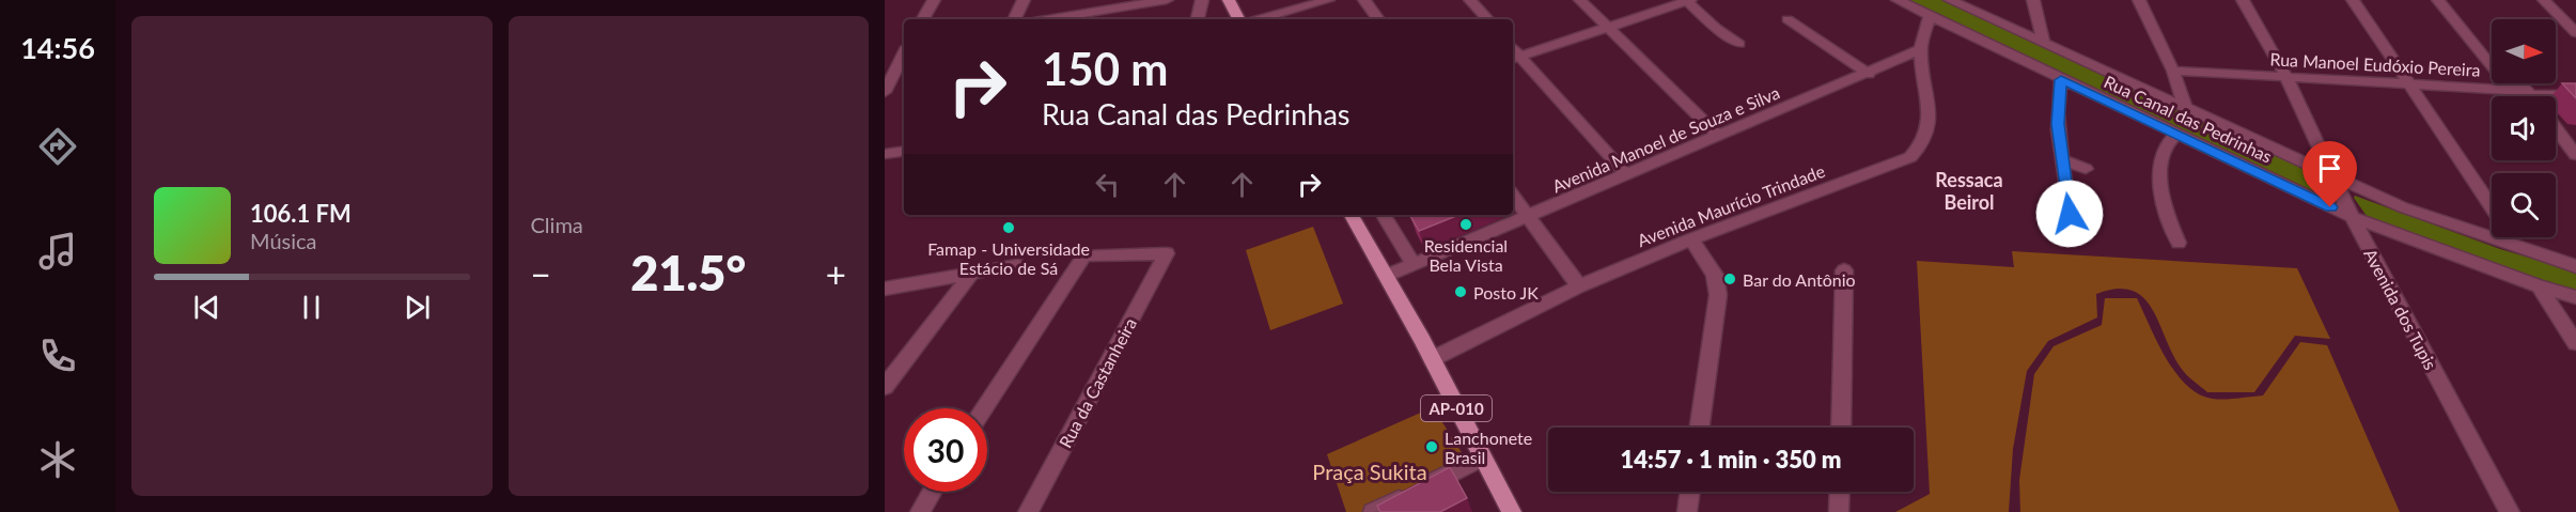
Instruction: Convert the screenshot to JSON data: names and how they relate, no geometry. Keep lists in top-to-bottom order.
{
  "streets": {
    "main road": ["AP-010"],
    "street": [
      "Rua Manoel Eudóxio Pereira",
      "Rua Canal das Pedrinhas",
      "Avenida Manoel de Souza e Silva",
      "Avenida Maurício Trindade",
      "Avenida dos Tupis",
      "Rua da Castanheira"
    ]
  },
  "crossings": [
    ["Rua Manoel Eudóxio Pereira", "Avenida dos Tupis"],
    ["Rua Canal das Pedrinhas", "Avenida Maurício Trindade"],
    ["Rua Canal das Pedrinhas", "Avenida dos Tupis"],
    ["Avenida Manoel de Souza e Silva", "Avenida Maurício Trindade"],
    ["Avenida Manoel de Souza e Silva", "AP-010"],
    ["Avenida Maurício Trindade", "AP-010"]
  ],
  "districts": ["Ressaca Beirol"],
  "parks": ["Praça Sukita"],
  "places": [
    "Residencial Bela Vista",
    "Famap - Universidade Estácio de Sá",
    "Bar do Antônio",
    "Posto JK",
    "Lanchonete Brasil"
  ],
  "north": "right",
  "page": {
    "tabs": "14:56",
    "tile": "Clima",
    "turn": ["150 m", "Rua Canal das Pedrinhas"],
    "song": ["106.1 FM", "Música"],
    "heat": ["−", "21.5°", "+"],
    "limit": "30",
    "trip": "14:57 · 1 min · 350 m"
  }
}
